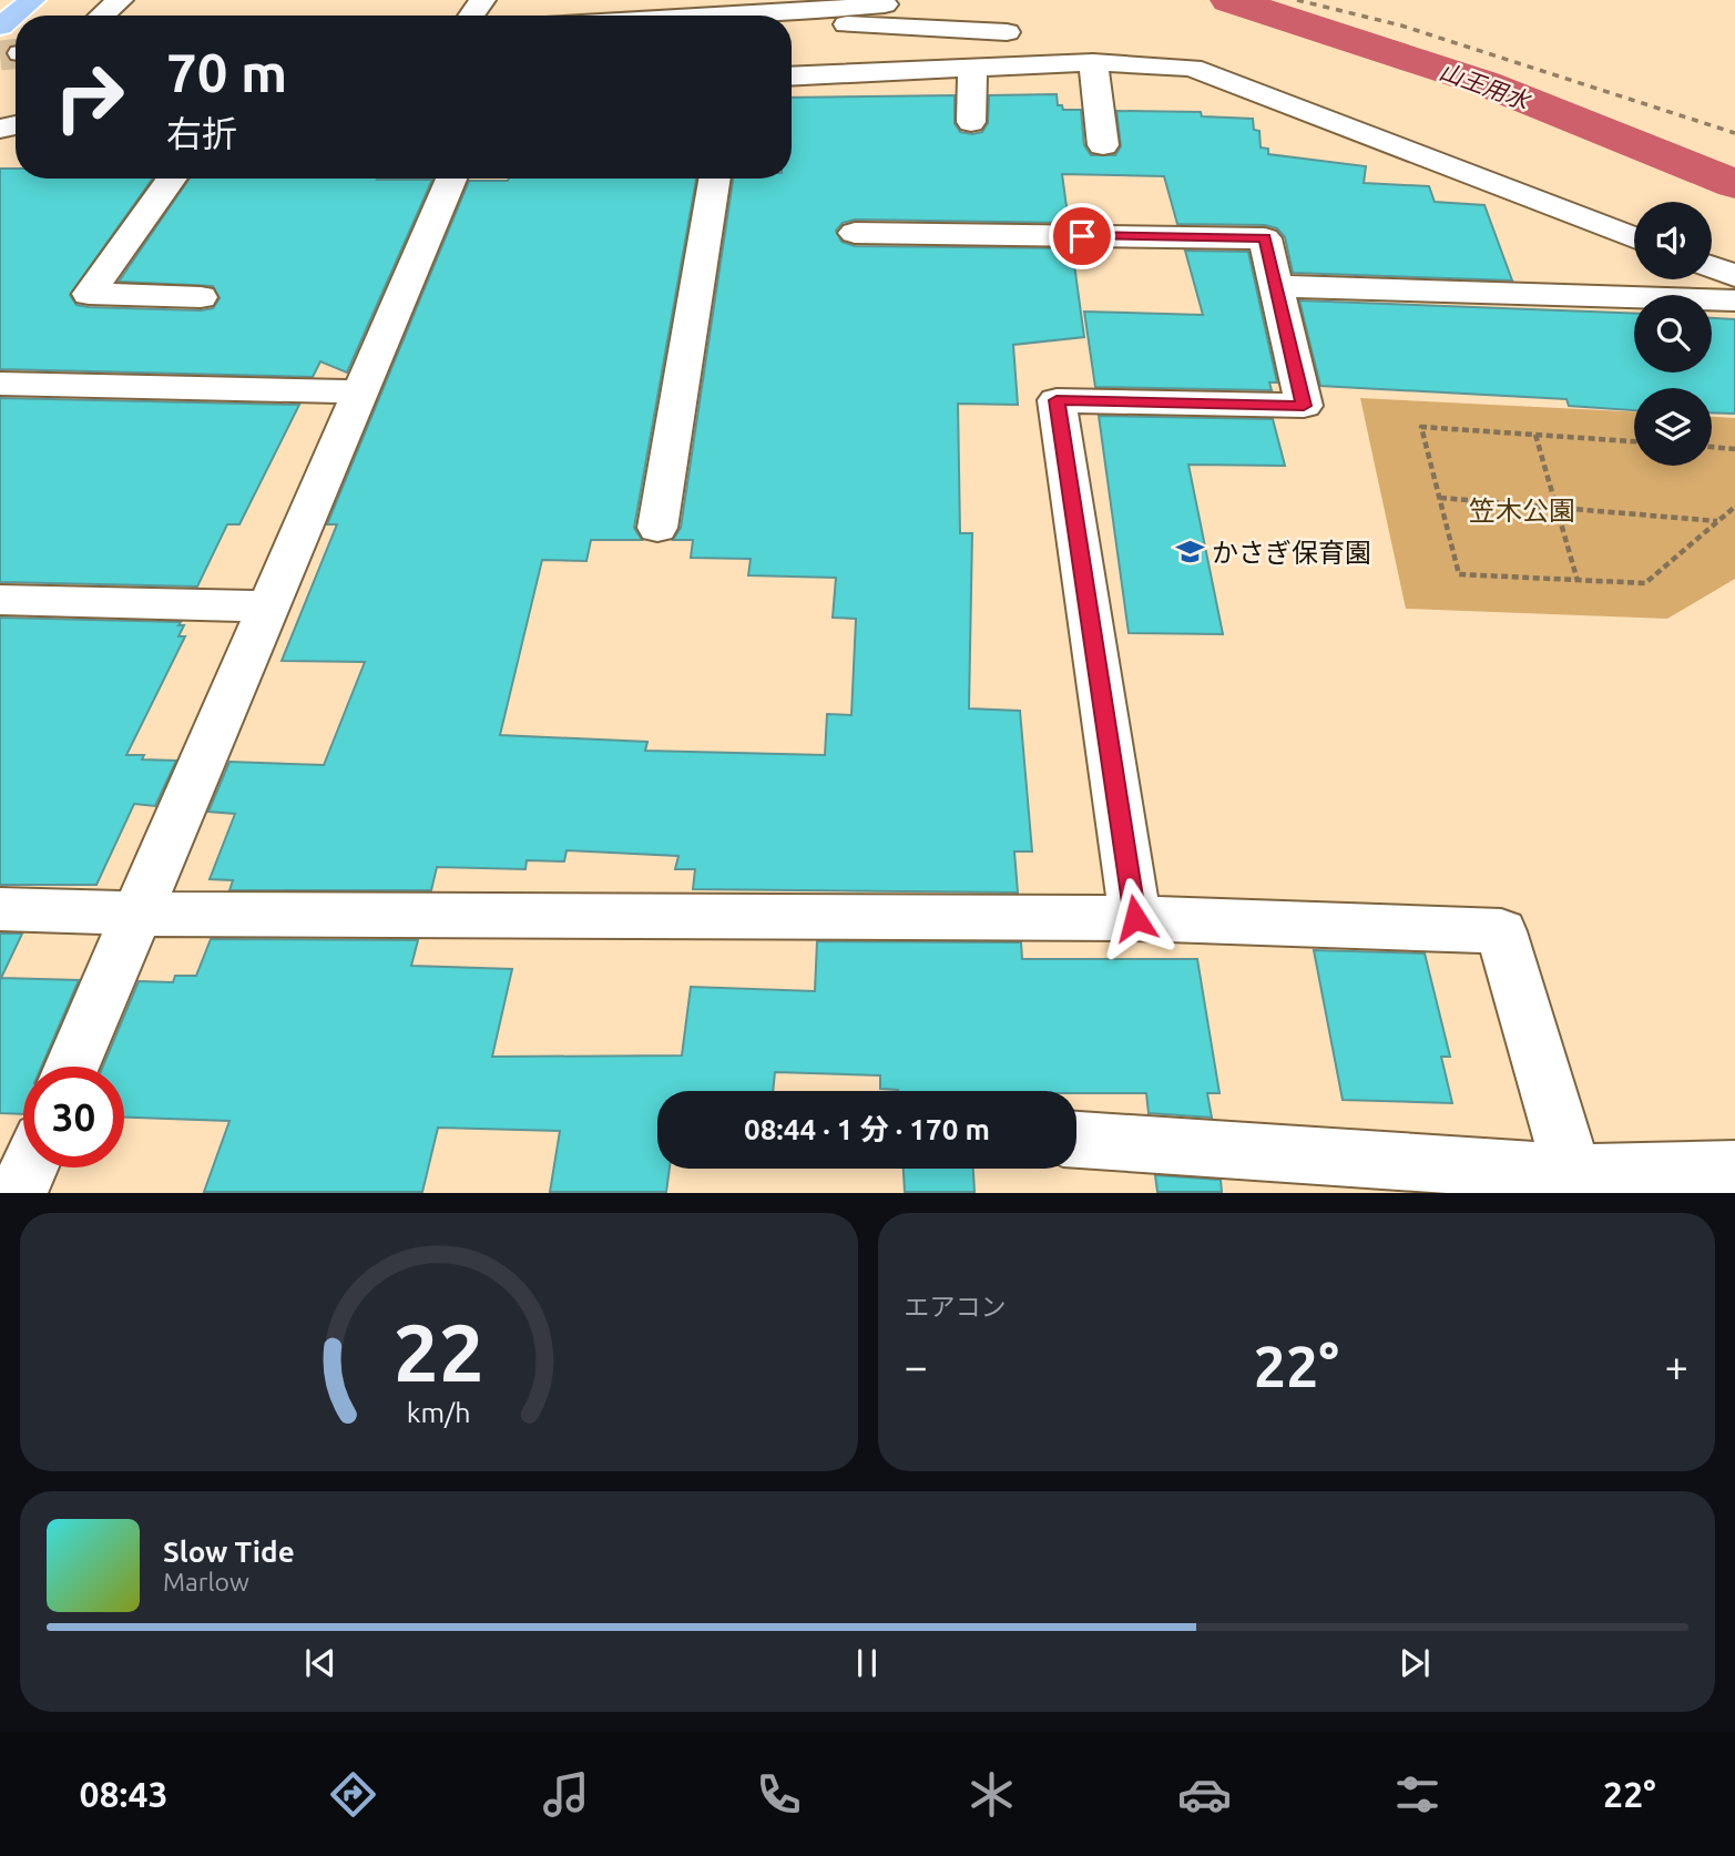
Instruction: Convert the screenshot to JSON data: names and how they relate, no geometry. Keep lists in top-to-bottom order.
{
  "water": ["山王用水"],
  "parks": ["笠木公園"],
  "places": {
    "school or university": ["かさぎ保育園"]
  },
  "page": {
    "turn": ["70 m", "右折"],
    "limit": "30",
    "trip": "08:44 · 1 分 · 170 m",
    "tile": "エアコン",
    "heat": ["−", "22°", "+"],
    "song": ["Slow Tide", "Marlow"],
    "tabs": ["08:43", "22°"],
    "gauge": ["22", "km/h"]
  }
}
